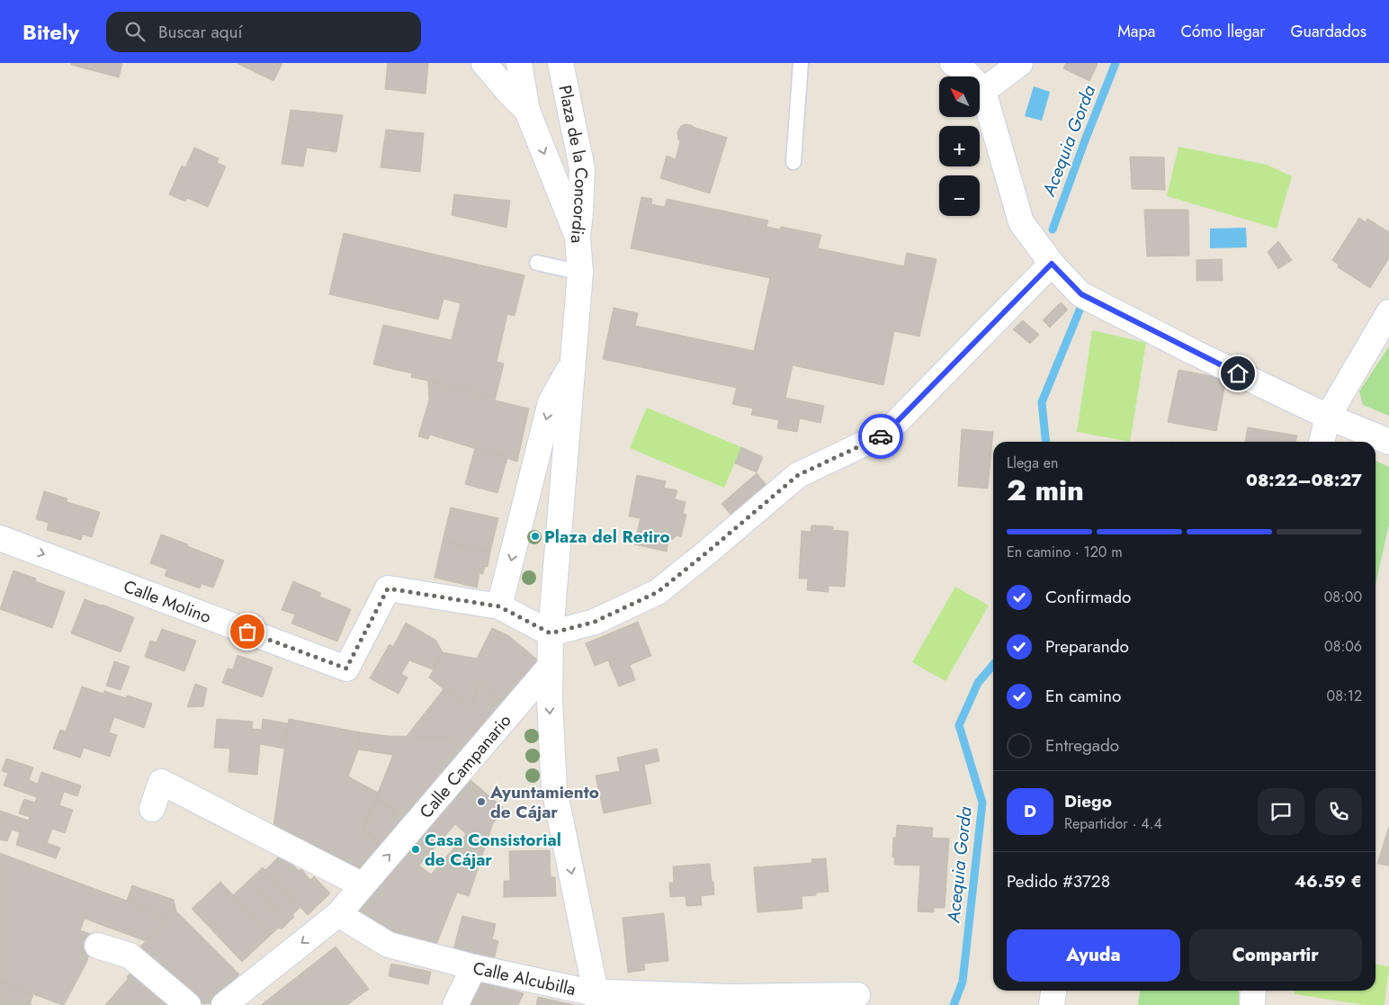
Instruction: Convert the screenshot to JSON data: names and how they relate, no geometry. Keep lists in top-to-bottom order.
{
  "streets": {
    "street": [
      "Plaza de la Concordia",
      "Calle Molino",
      "Calle Campanario",
      "Calle Alcubilla"
    ]
  },
  "crossings": [
    ["Calle Campanario", "Calle Alcubilla"]
  ],
  "one_way": ["Calle Molino"],
  "water": ["Acequia Gorda"],
  "places": ["Plaza del Retiro", "Ayuntamiento de Cájar", "Casa Consistorial de Cájar"],
  "north": "top left",
  "page": {
    "header": "Bitely",
    "search": "Buscar aquí",
    "nav": ["Mapa", "Cómo llegar", "Guardados"],
    "map_buttons": ["+", "−"],
    "heading": ["2 min", "Llega en", "08:22–08:27"],
    "panel": [
      "Diego",
      "Repartidor · 4.4",
      "Pedido #3728",
      "46.59 €"
    ],
    "bar": "En camino · 120 m",
    "list": [
      ["Confirmado", "08:00"],
      ["Preparando", "08:06"],
      ["En camino", "08:12"],
      "Entregado"
    ],
    "round": "D",
    "buttons": ["Ayuda", "Compartir"]
  }
}
